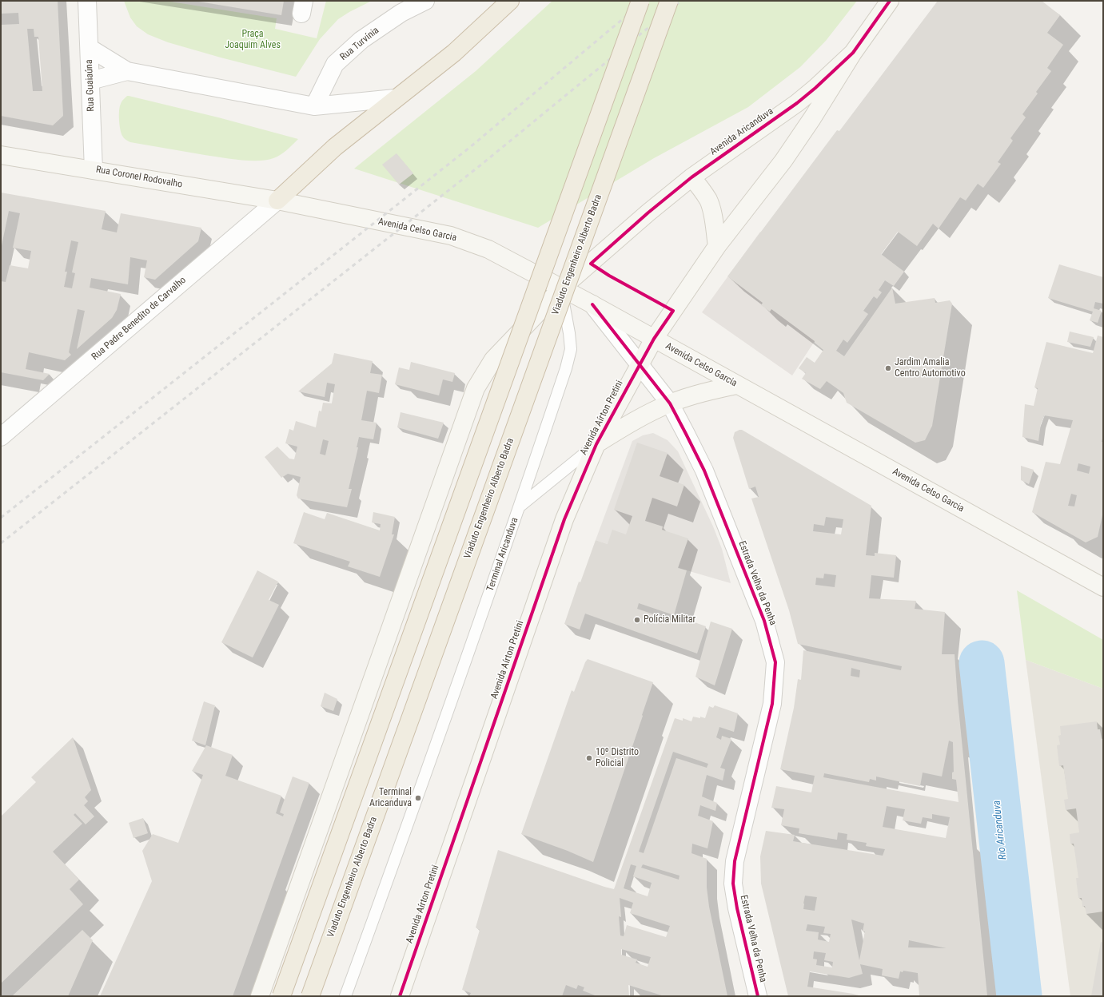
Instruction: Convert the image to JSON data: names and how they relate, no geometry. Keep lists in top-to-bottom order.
{
  "streets": {
    "highway": ["Viaduto Engenheiro Alberto Badra"],
    "main road": [
      "Avenida Aricanduva",
      "Rua Coronel Rodovalho",
      "Avenida Celso Garcia",
      "Avenida Aírton Pretini"
    ],
    "street": [
      "Rua Turvínia",
      "Rua Guaiaúna",
      "Rua Padre Benedito de Carvalho",
      "Estrada Velha da Penha"
    ],
    "lane": ["Terminal Aricanduva"]
  },
  "crossings": [
    ["Rua Guaiaúna", "Rua Coronel Rodovalho"],
    ["Avenida Aricanduva", "Avenida Celso Garcia"],
    ["Avenida Aricanduva", "Avenida Aírton Pretini"],
    ["Avenida Aricanduva", "Terminal Aricanduva"],
    ["Rua Coronel Rodovalho", "Avenida Celso Garcia"],
    ["Rua Coronel Rodovalho", "Rua Padre Benedito de Carvalho"],
    ["Avenida Celso Garcia", "Rua Padre Benedito de Carvalho"],
    ["Avenida Celso Garcia", "Avenida Aírton Pretini"],
    ["Avenida Celso Garcia", "Terminal Aricanduva"],
    ["Avenida Celso Garcia", "Estrada Velha da Penha"],
    ["Avenida Aírton Pretini", "Estrada Velha da Penha"]
  ],
  "water": ["Rio Aricanduva"],
  "parks": ["Praça Joaquim Alves"],
  "places": [
    "Jardim Amalia Centro Automotivo",
    "Polícia Militar",
    "10º Distrito Policial",
    "Terminal Aricanduva"
  ]
}
